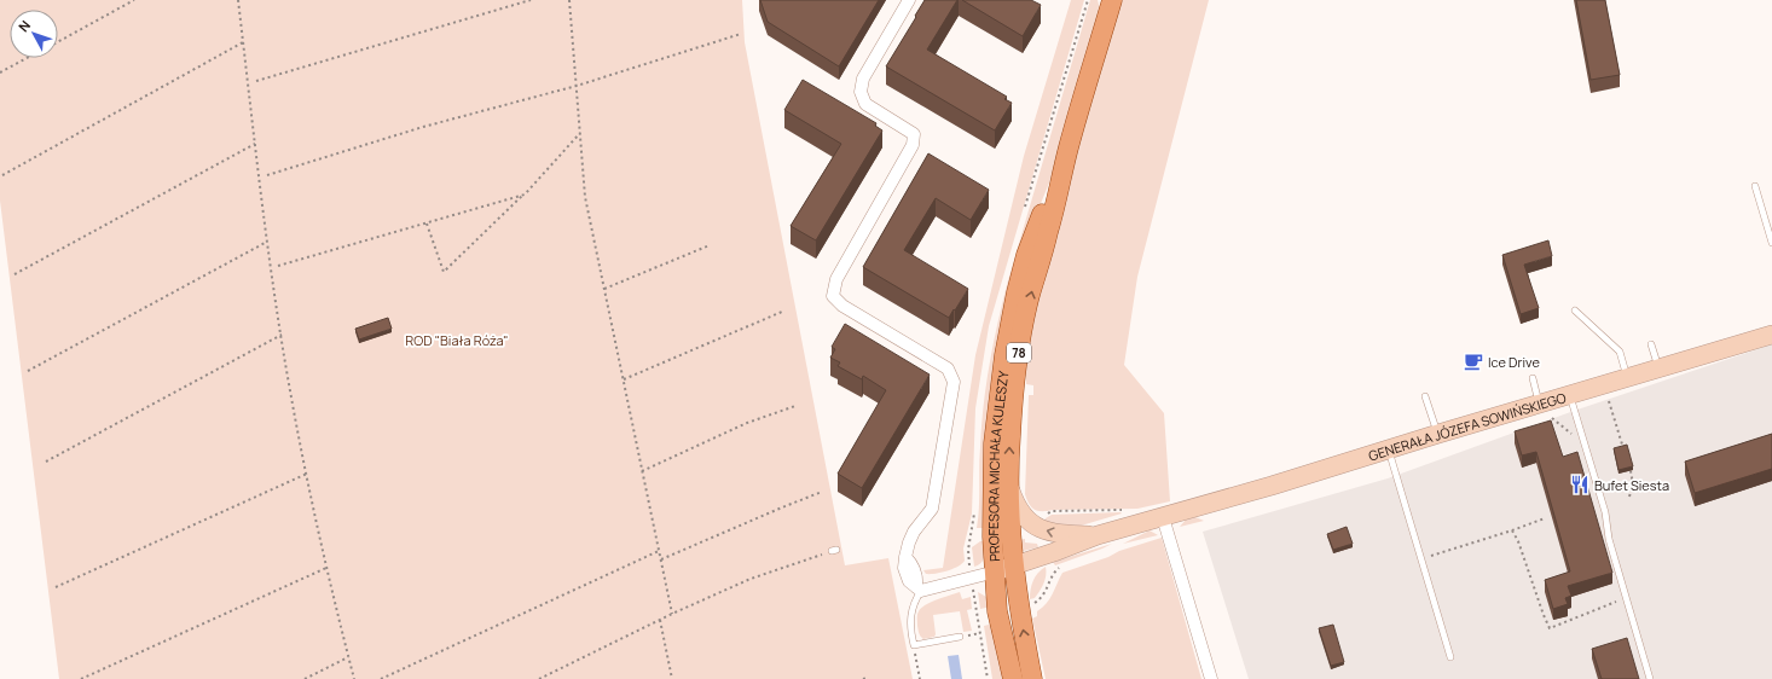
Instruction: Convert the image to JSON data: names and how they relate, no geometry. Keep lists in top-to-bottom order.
{
  "streets": {
    "main road": ["78", "PROFESORA MICHAŁA KULESZY"],
    "street": ["GENERAŁA JÓZEFA SOWIŃSKIEGO"]
  },
  "crossings": [
    ["GENERAŁA JÓZEFA SOWIŃSKIEGO", "PROFESORA MICHAŁA KULESZY"]
  ],
  "parks": ["ROD \"Biała Róża\""],
  "places": {
    "cafe": ["Ice Drive"],
    "restaurant": ["Bufet Siesta"]
  },
  "north": "top left"
}
